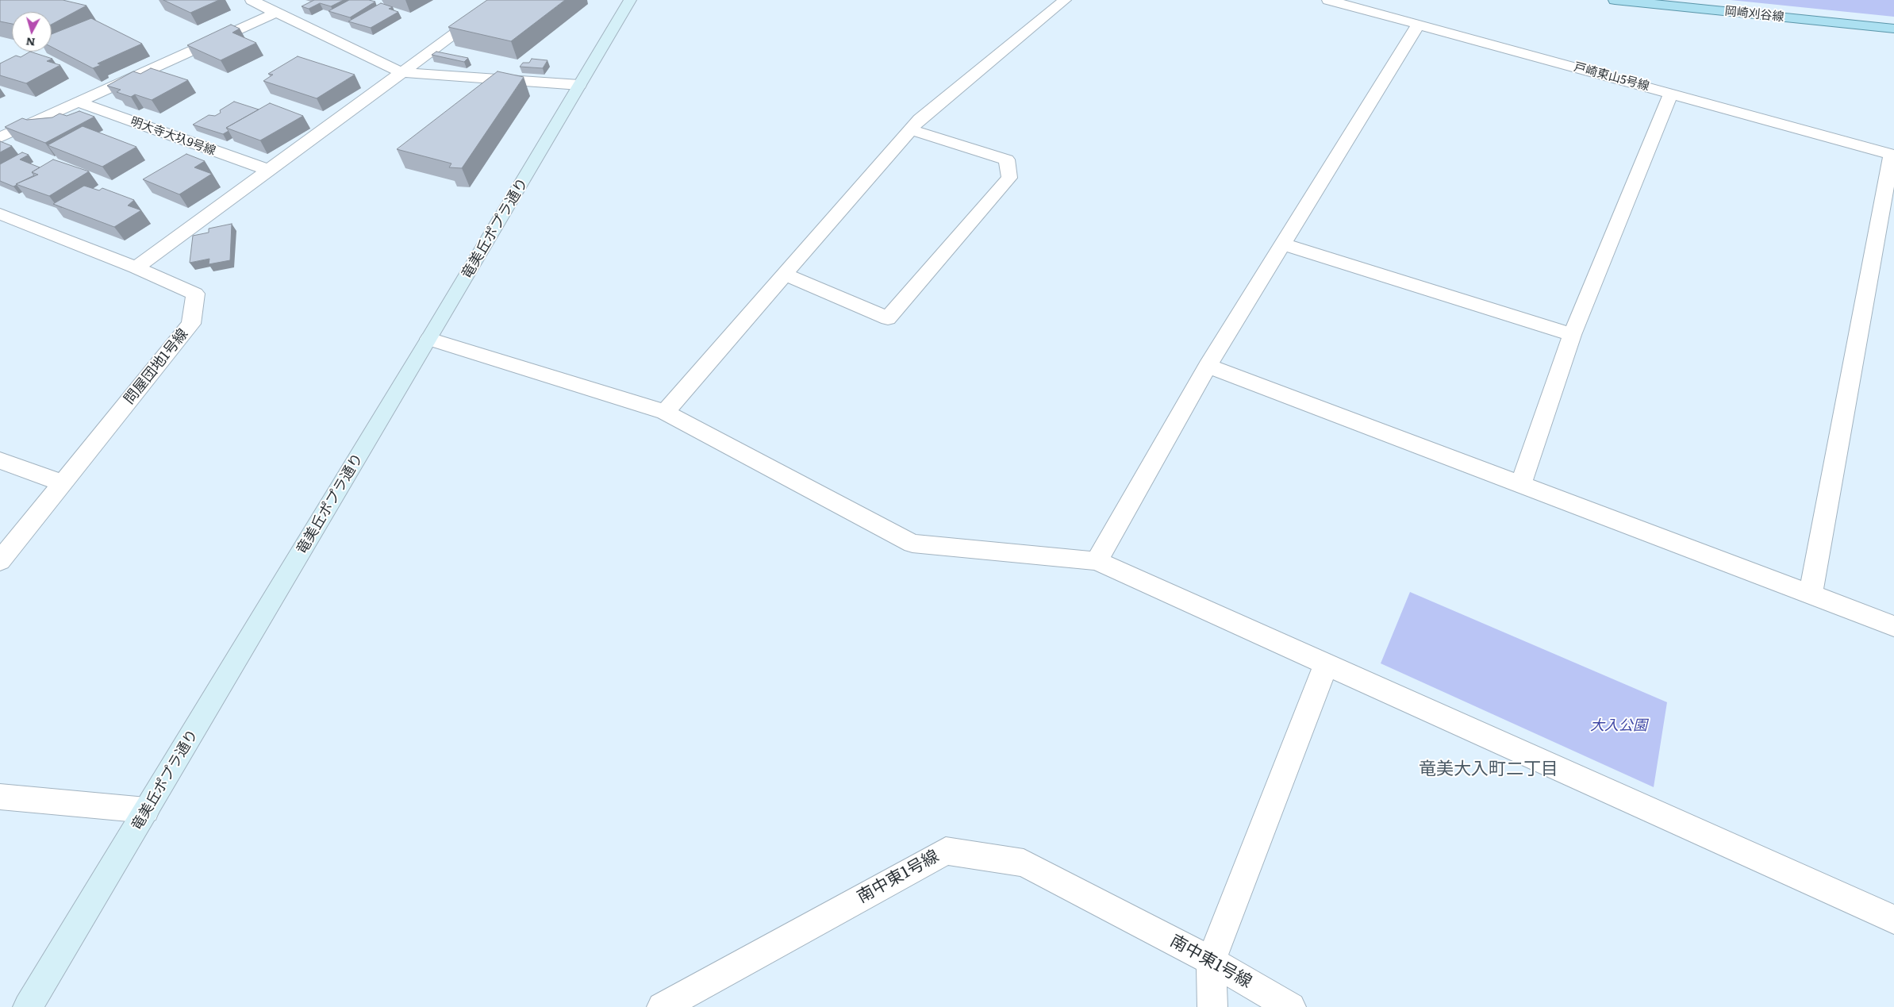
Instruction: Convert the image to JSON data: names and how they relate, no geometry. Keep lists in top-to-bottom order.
{
  "streets": {
    "main road": ["岡崎刈谷線"],
    "street": [
      "戸崎東山5号線",
      "明大寺大圦9号線",
      "竜美丘ポプラ通り",
      "問屋団地1号線",
      "南中東1号線"
    ]
  },
  "districts": ["竜美大入町二丁目"],
  "parks": ["大入公園"],
  "north": "bottom"
}
